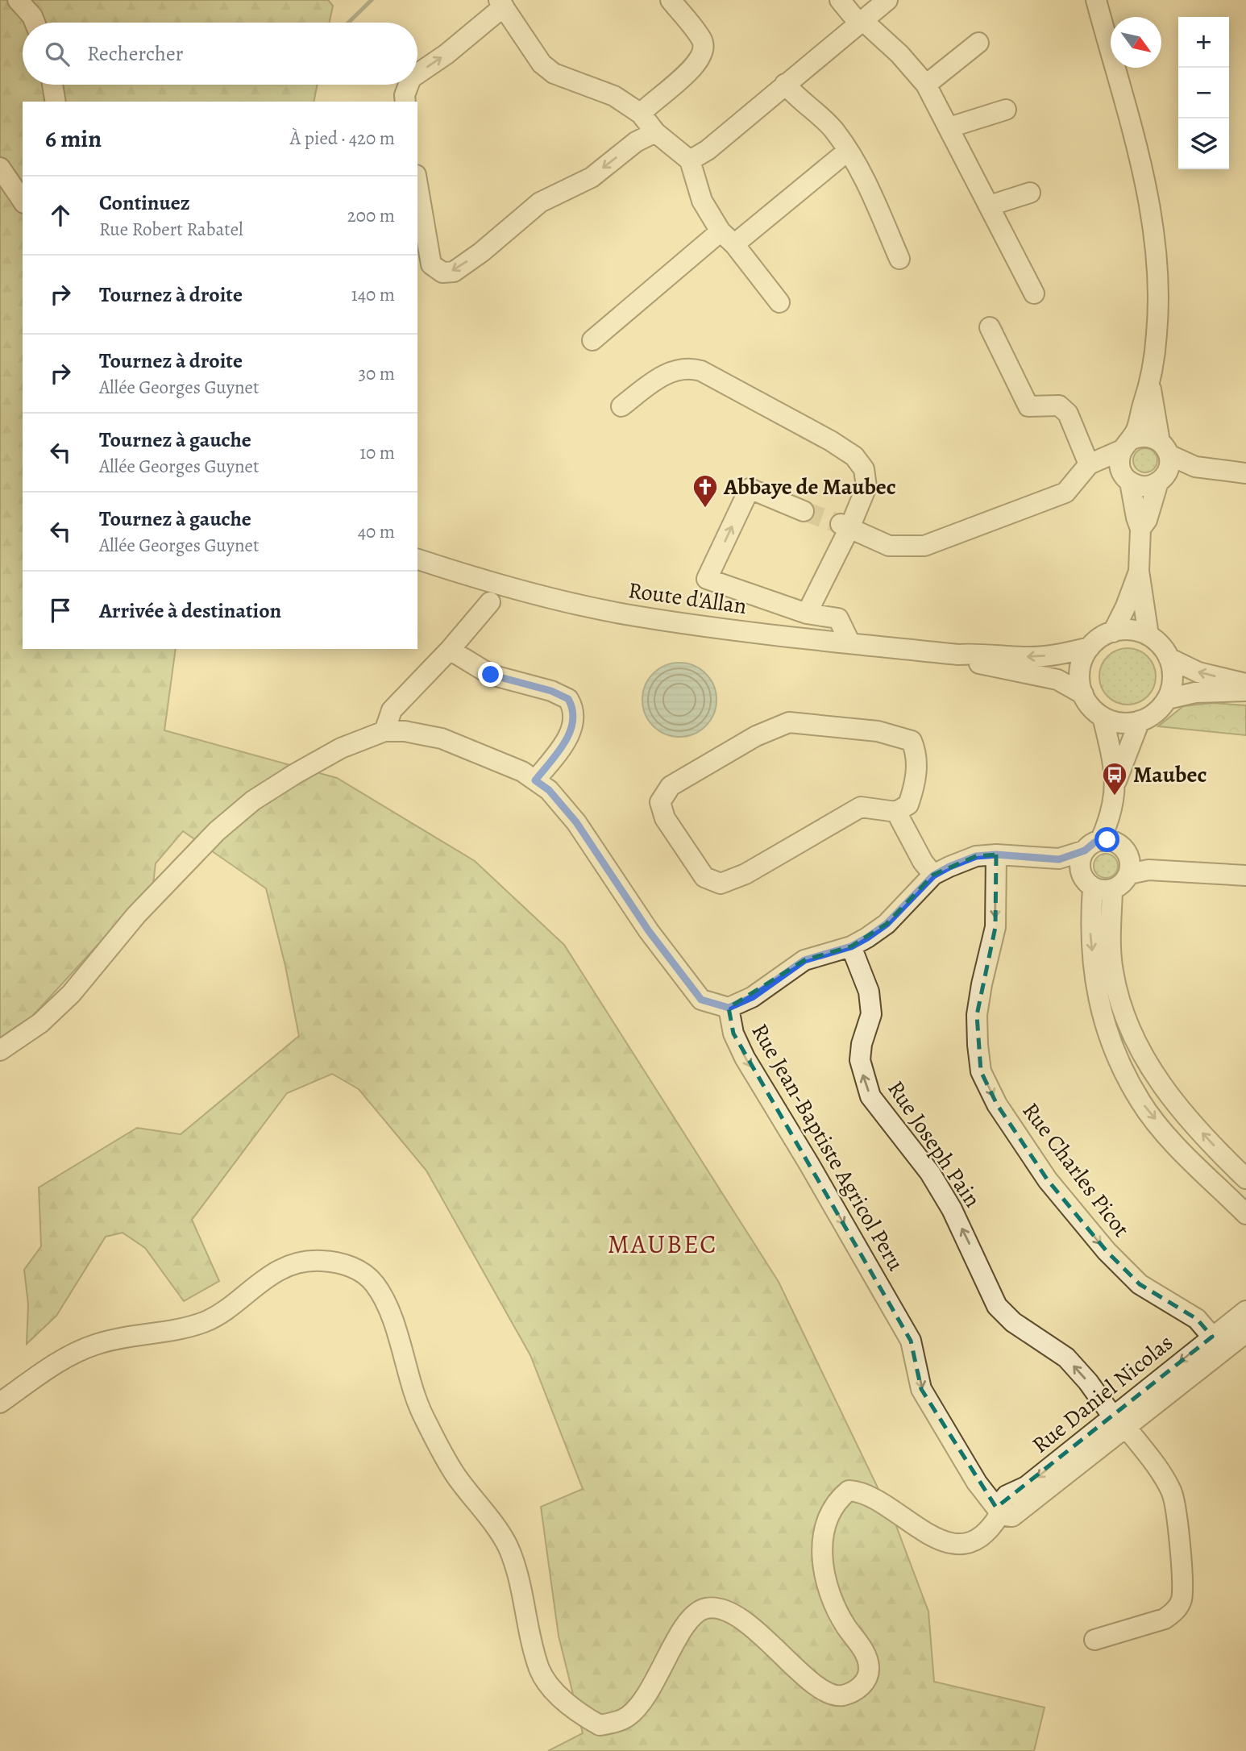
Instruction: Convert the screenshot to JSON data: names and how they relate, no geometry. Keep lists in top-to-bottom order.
{
  "streets": {
    "street": [
      "Route d'Allan",
      "Rue Joseph Pain",
      "Rue Jean-Baptiste Agricol Peru",
      "Rue Charles Picot",
      "Rue Daniel Nicolas"
    ]
  },
  "crossings": [
    ["Rue Joseph Pain", "Rue Daniel Nicolas"],
    ["Rue Jean-Baptiste Agricol Peru", "Rue Daniel Nicolas"],
    ["Rue Charles Picot", "Rue Daniel Nicolas"]
  ],
  "one_way": ["Rue Joseph Pain", "Rue Jean-Baptiste Agricol Peru"],
  "districts": ["MAUBEC"],
  "places": {
    "church": ["Abbaye de Maubec"],
    "bus stop": ["Maubec"]
  },
  "north": "bottom right",
  "page": {
    "map_buttons": ["+", "−"],
    "search": "Rechercher",
    "heading": ["6 min", "À pied · 420 m"],
    "list": [
      ["Continuez", "Rue Robert Rabatel", "200 m"],
      ["Tournez à droite", "140 m"],
      ["Tournez à droite", "Allée Georges Guynet", "30 m"],
      ["Tournez à gauche", "Allée Georges Guynet", "10 m"],
      ["Tournez à gauche", "Allée Georges Guynet", "40 m"],
      "Arrivée à destination"
    ]
  }
}
